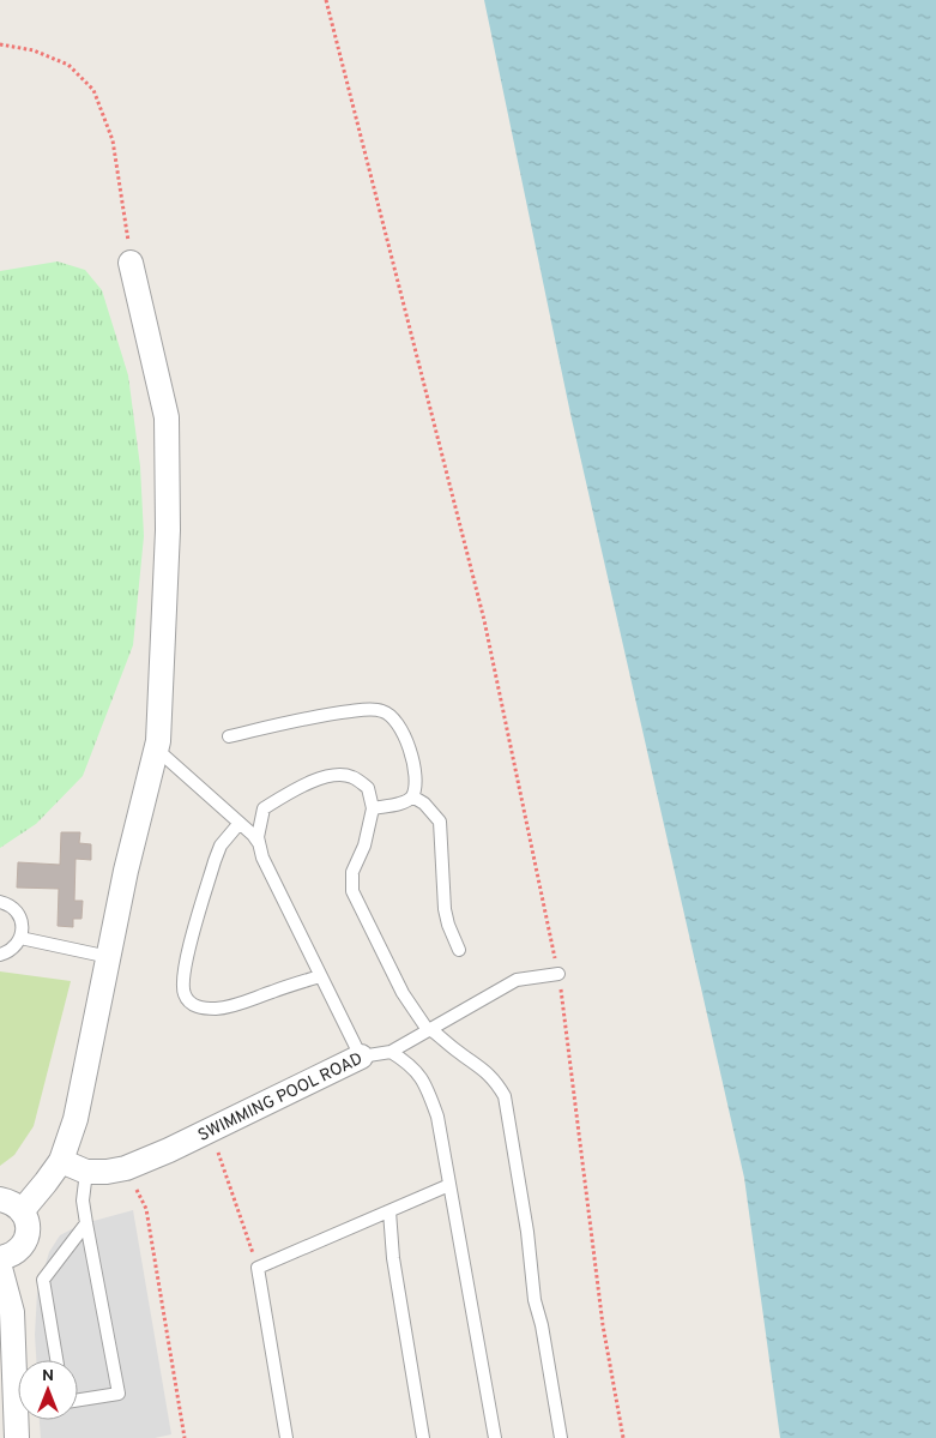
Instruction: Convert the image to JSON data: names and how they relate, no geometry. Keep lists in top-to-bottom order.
{
  "streets": {
    "street": ["SWIMMING POOL ROAD"]
  },
  "north": "top"
}
